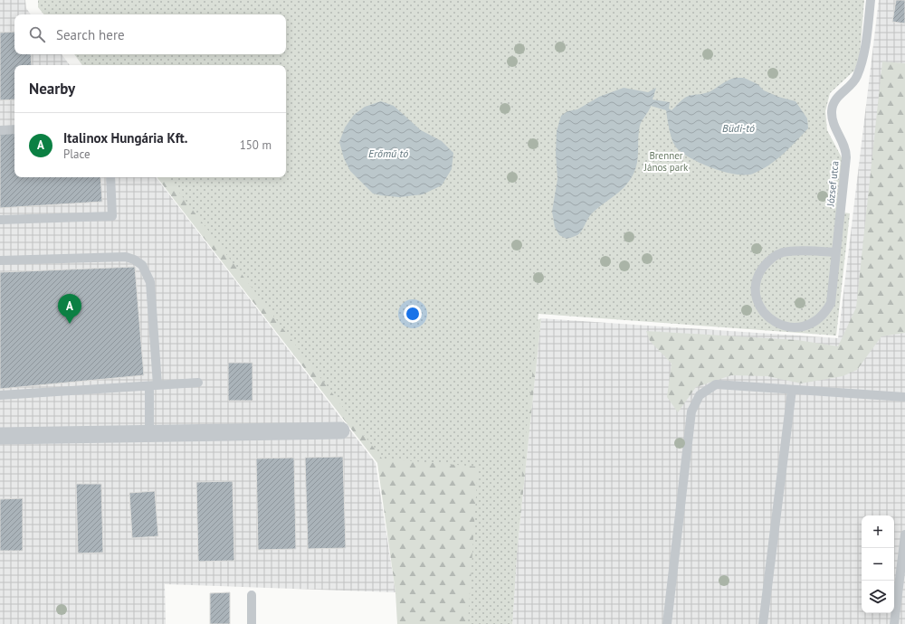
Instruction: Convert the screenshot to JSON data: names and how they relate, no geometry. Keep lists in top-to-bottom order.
{
  "streets": {
    "lane": ["József utca"]
  },
  "water": ["Büdi-tó", "Erőmű tó"],
  "parks": ["Brenner János park"],
  "page": {
    "search": "Search here",
    "heading": "Nearby",
    "list": [
      {
        "mark": "A",
        "name": "Italinox Hungária Kft.",
        "note": "Place",
        "value": "150 m"
      }
    ],
    "pins": "A",
    "map_buttons": ["+", "−"]
  }
}
